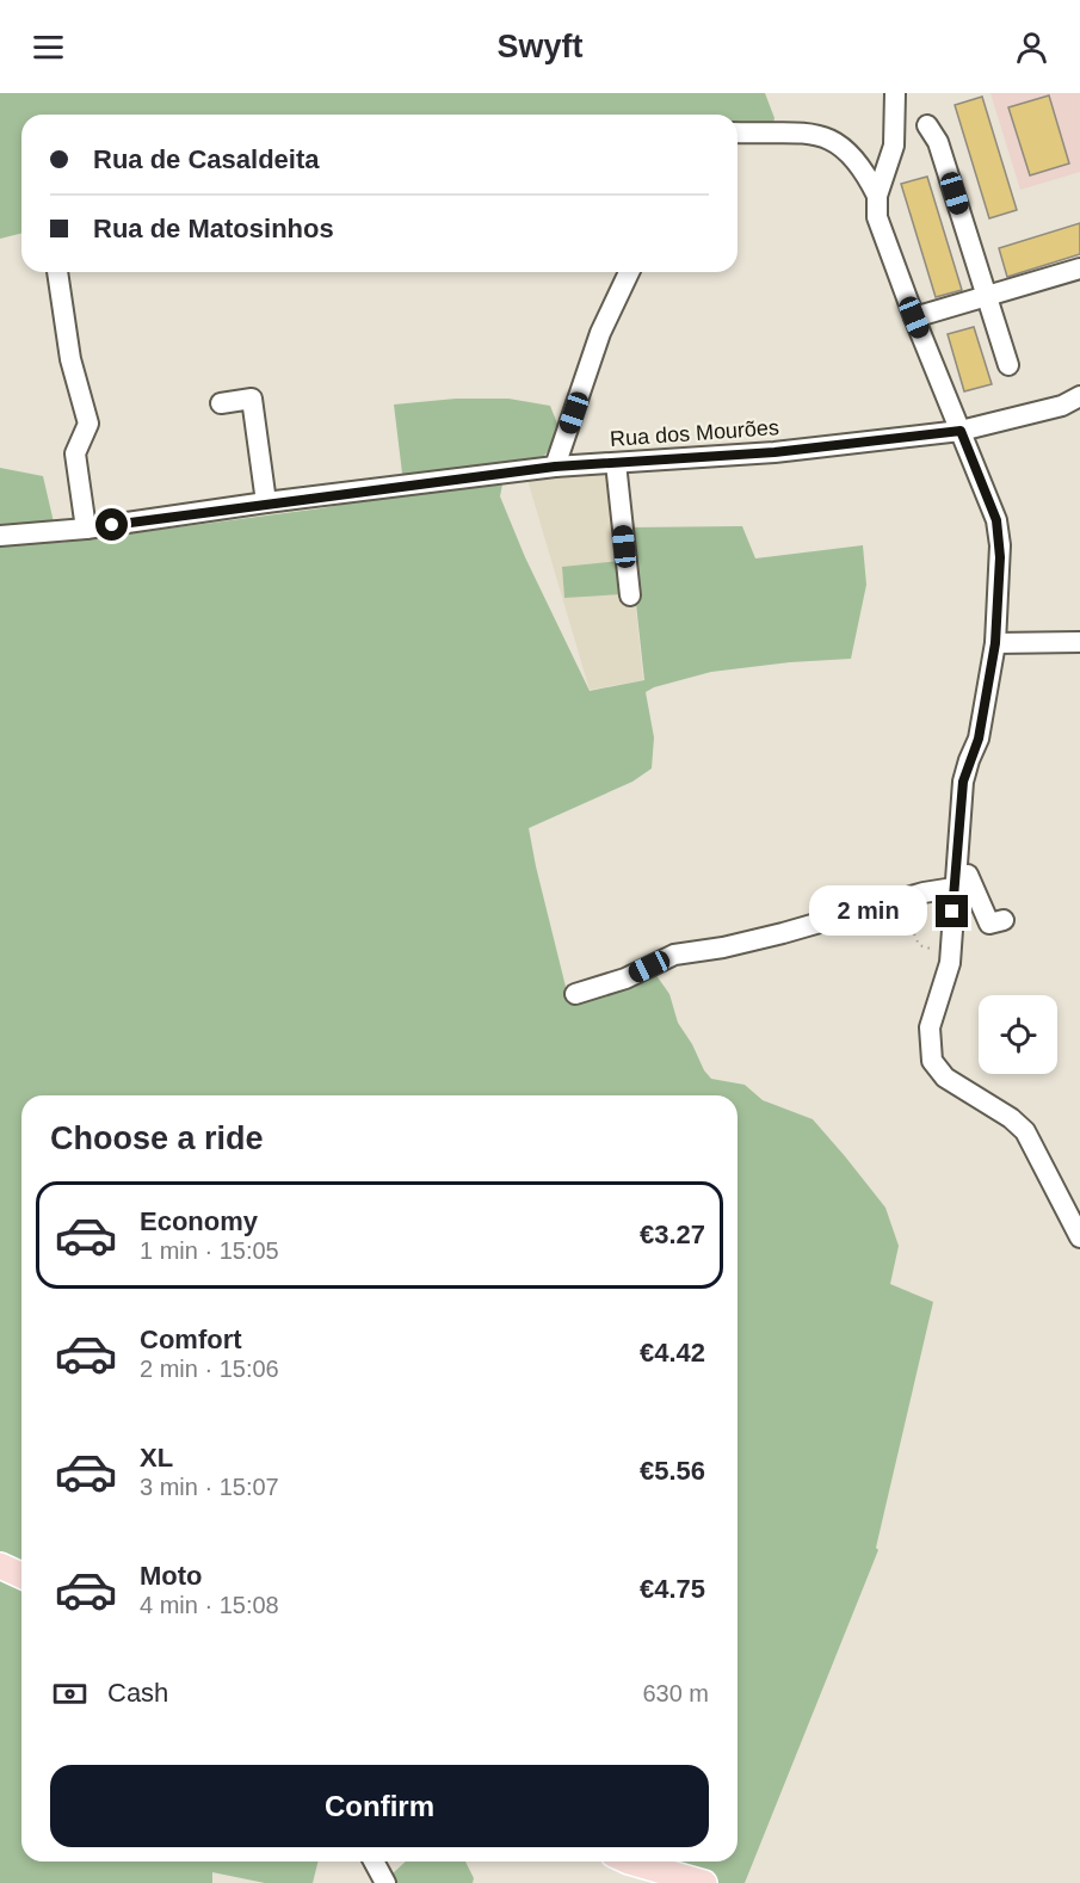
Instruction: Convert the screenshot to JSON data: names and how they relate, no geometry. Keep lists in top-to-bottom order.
{
  "streets": {
    "street": ["Rua dos Mourões"]
  },
  "page": {
    "header": "Swyft",
    "banner": ["Rua de Casaldeita", "Rua de Matosinhos"],
    "bubble": "2 min",
    "heading": "Choose a ride",
    "list": [
      {
        "name": "Economy",
        "note": "1 min · 15:05",
        "value": "€3.27"
      },
      {
        "name": "Comfort",
        "note": "2 min · 15:06",
        "value": "€4.42"
      },
      {
        "name": "XL",
        "note": "3 min · 15:07",
        "value": "€5.56"
      },
      {
        "name": "Moto",
        "note": "4 min · 15:08",
        "value": "€4.75"
      }
    ],
    "pay": ["Cash", "630 m"],
    "buttons": "Confirm"
  }
}
